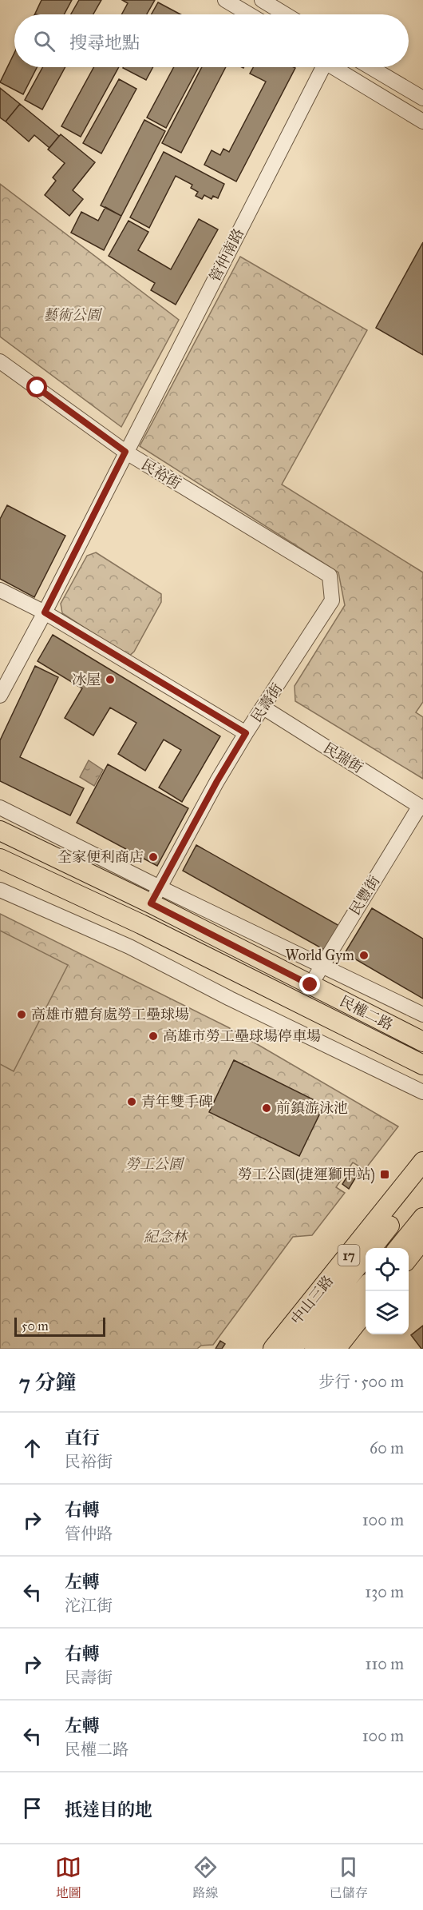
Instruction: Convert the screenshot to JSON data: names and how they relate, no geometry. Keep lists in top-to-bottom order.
{
  "streets": {
    "main road": ["民權二路", "17", "中山三路"],
    "street": [
      "管仲南路",
      "民裕街",
      "民壽街",
      "民瑞街",
      "民豐街"
    ]
  },
  "crossings": [
    ["管仲南路", "民裕街"],
    ["民裕街", "民壽街"],
    ["民壽街", "民瑞街"],
    ["民壽街", "民權二路"],
    ["民瑞街", "民豐街"],
    ["民豐街", "民權二路"]
  ],
  "parks": ["藝術公園", "勞工公園", "紀念林"],
  "places": {
    "other": [
      "冰屋",
      "全家便利商店",
      "World Gym",
      "高雄市體育處勞工壘球場",
      "高雄市勞工壘球場停車場",
      "青年雙手碑",
      "前鎮游泳池"
    ],
    "transit": ["勞工公園(捷運獅甲站)"]
  },
  "scale_bar": "50 m",
  "page": {
    "search": "搜尋地點",
    "scale": "50 m",
    "heading": ["7 分鐘", "步行 · 500 m"],
    "list": [
      ["直行", "民裕街", "60 m"],
      ["右轉", "管仲路", "100 m"],
      ["左轉", "沱江街", "130 m"],
      ["右轉", "民壽街", "110 m"],
      ["左轉", "民權二路", "100 m"],
      "抵達目的地"
    ],
    "nav": ["地圖", "路線", "已儲存"]
  }
}
